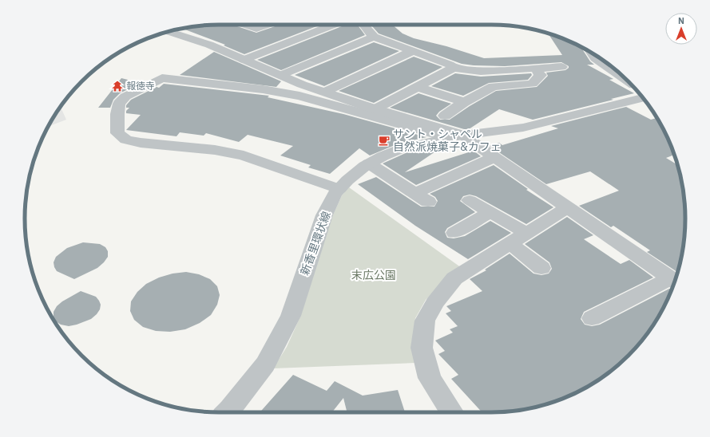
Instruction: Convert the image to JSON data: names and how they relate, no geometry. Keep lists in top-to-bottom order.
{
  "streets": {
    "street": ["新香里環状線"]
  },
  "parks": ["末広公園"],
  "places": {
    "temple": ["報徳寺"],
    "cafe": ["サント・シャペル 自然派焼菓子&カフェ"]
  },
  "north": "top"
}
